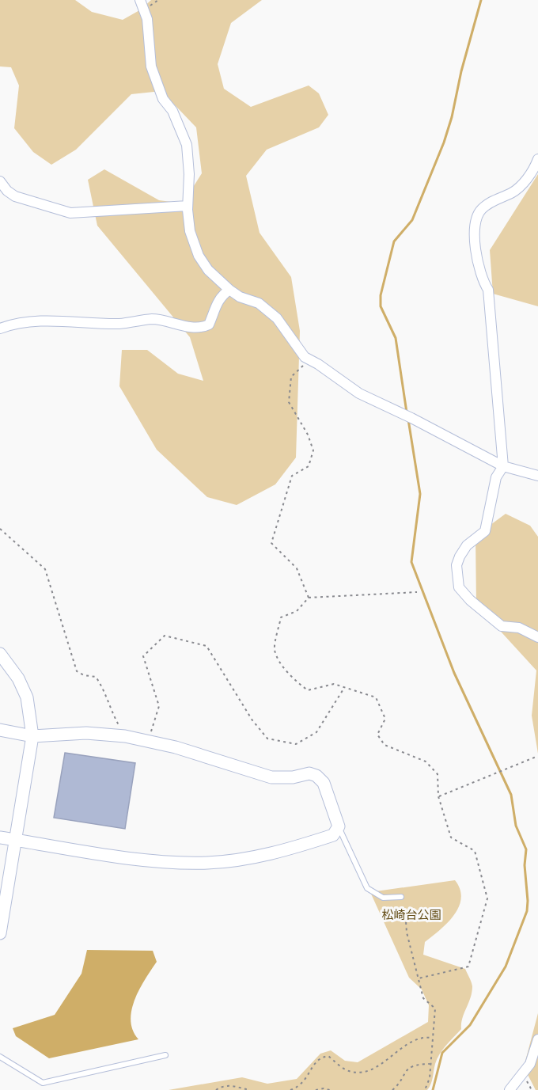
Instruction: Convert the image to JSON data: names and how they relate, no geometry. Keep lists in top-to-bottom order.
{
  "parks": ["松崎台公園"]
}
